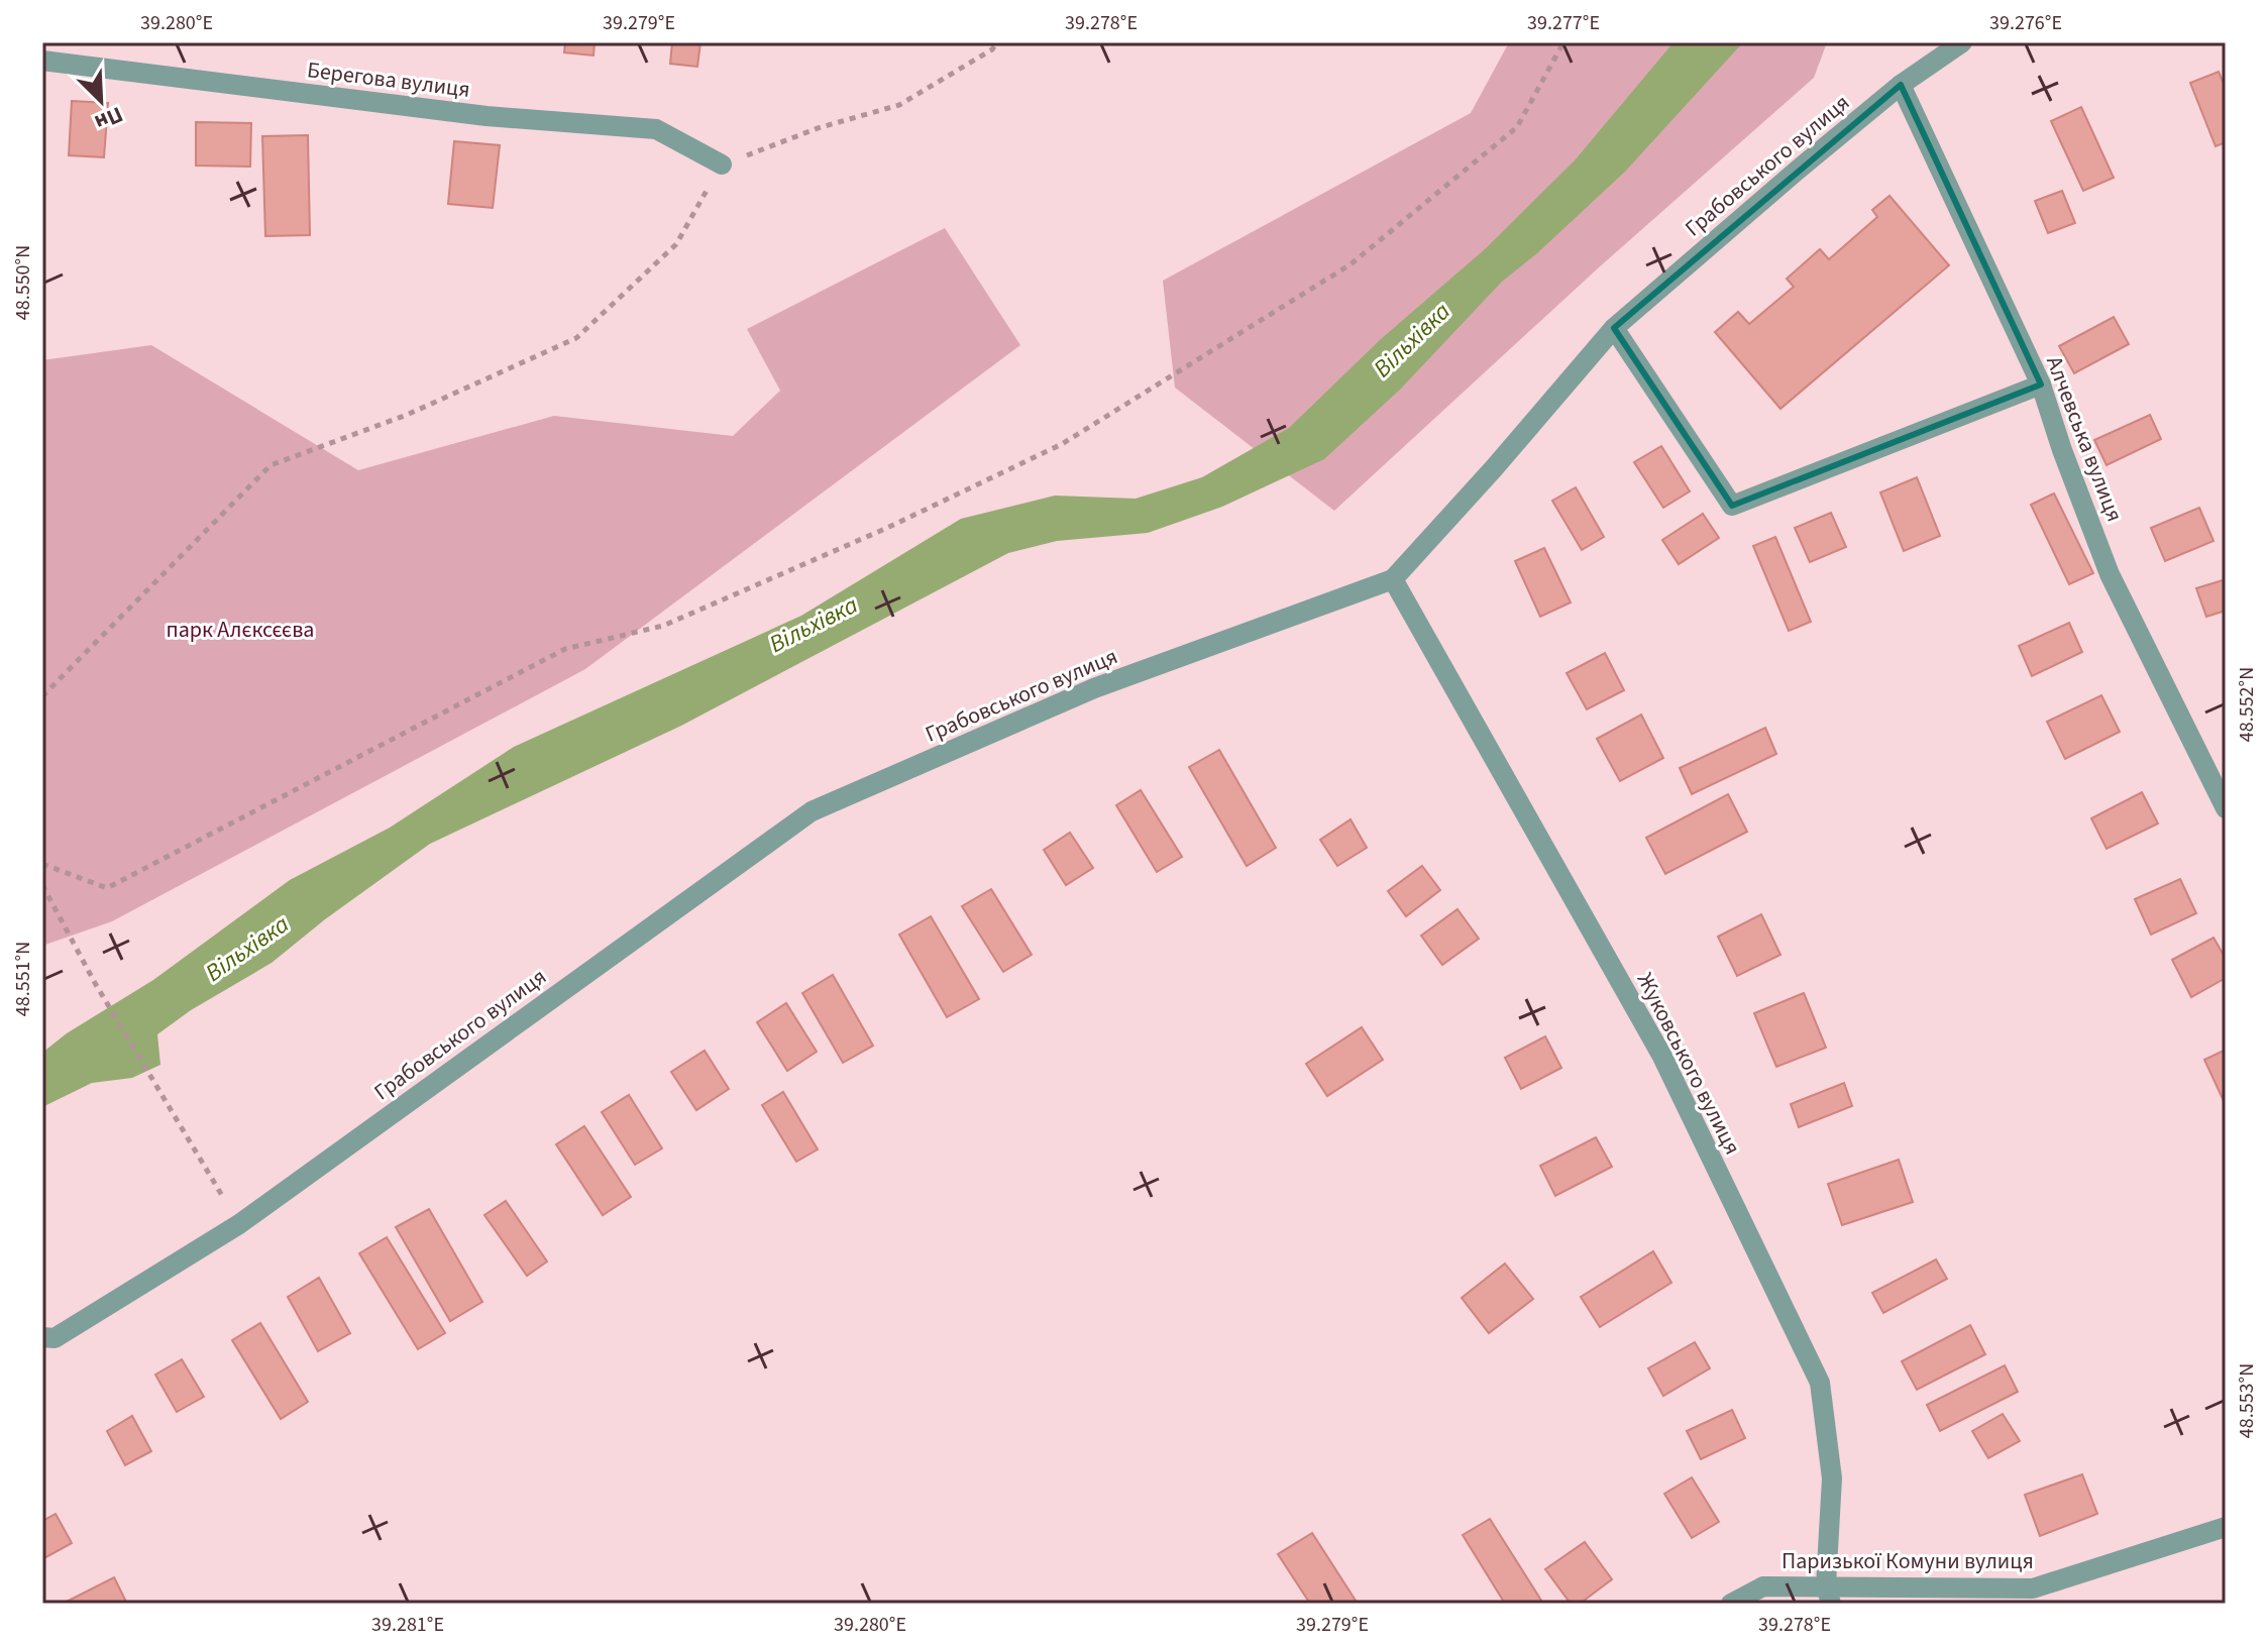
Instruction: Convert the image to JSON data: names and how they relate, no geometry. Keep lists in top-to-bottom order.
{
  "streets": {
    "street": [
      "Берегова вулиця",
      "Грабовського вулиця",
      "Алчевська вулиця",
      "Жуковського вулиця",
      "Паризької Комуни вулиця"
    ]
  },
  "crossings": [
    ["Грабовського вулиця", "Алчевська вулиця"],
    ["Грабовського вулиця", "Жуковського вулиця"],
    ["Жуковського вулиця", "Паризької Комуни вулиця"]
  ],
  "water": ["Вільхівка"],
  "parks": ["парк Алєксєєва"],
  "north": "bottom right",
  "coordinates": [
    "39.280°E",
    "39.279°E",
    "39.278°E",
    "39.277°E",
    "39.276°E",
    "48.550°N",
    "48.552°N",
    "48.551°N",
    "48.553°N",
    "39.281°E"
  ]
}
